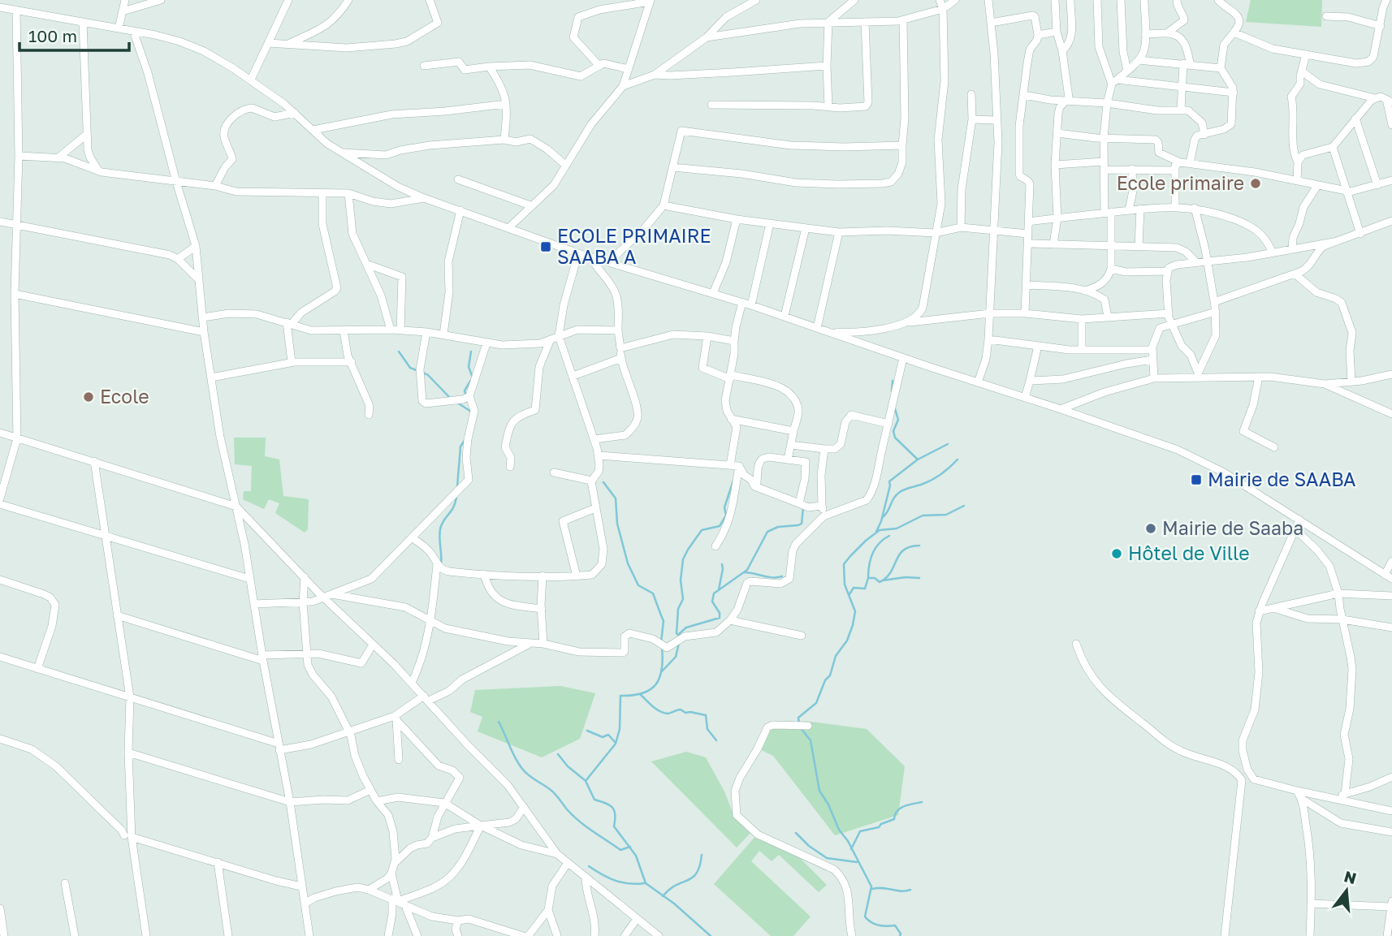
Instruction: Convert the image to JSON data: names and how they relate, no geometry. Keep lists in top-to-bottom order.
{
  "places": {
    "other": [
      "Ecole primaire",
      "Ecole",
      "Mairie de Saaba",
      "Hôtel de Ville"
    ],
    "transit": ["ECOLE PRIMAIRE SAABA A", "Mairie de SAABA"]
  },
  "scale_bar": "100 m",
  "north": "top"
}
